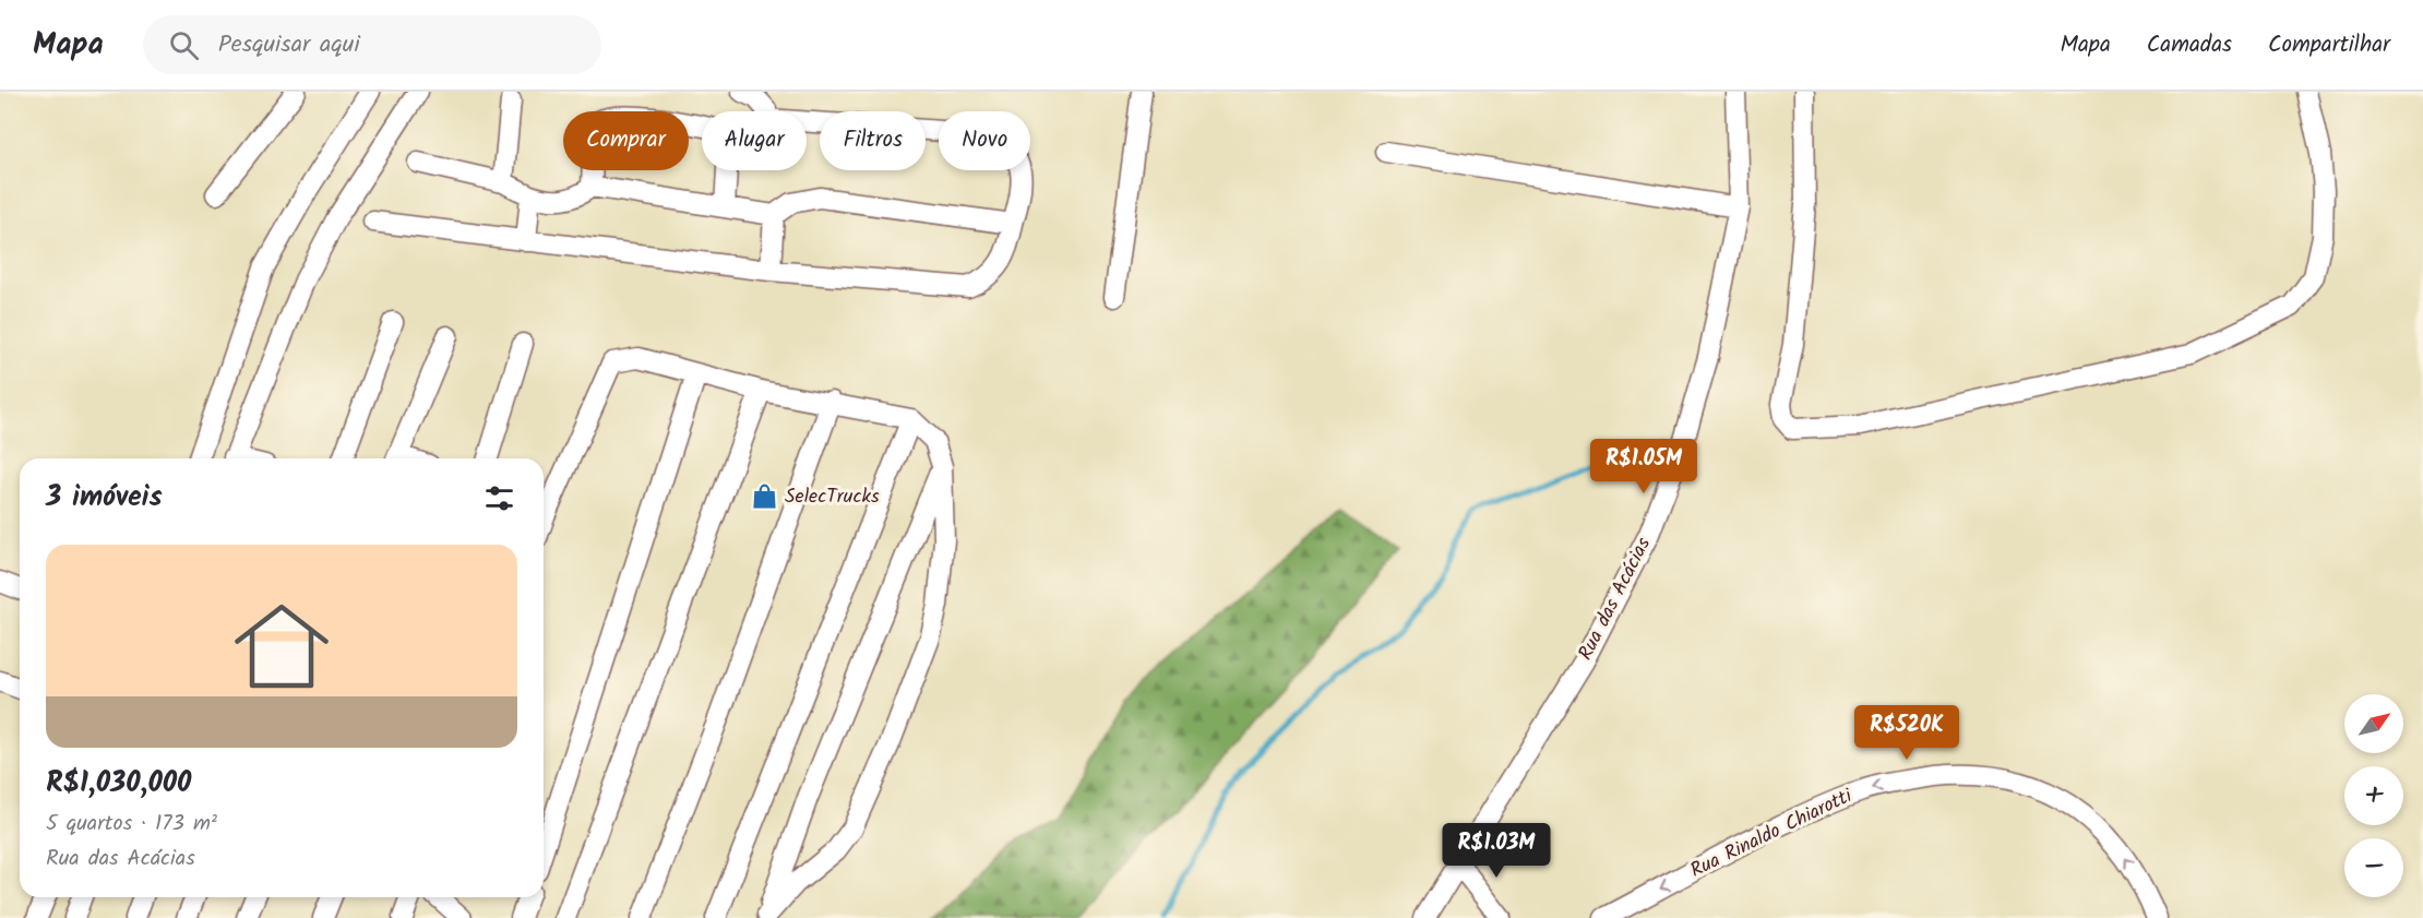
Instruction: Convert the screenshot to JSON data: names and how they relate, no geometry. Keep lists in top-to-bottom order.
{
  "streets": {
    "street": ["Rua das Acácias", "Rua Rinaldo Chiarotti"]
  },
  "one_way": ["Rua Rinaldo Chiarotti"],
  "places": {
    "shop": ["SelecTrucks"]
  },
  "north": "top right",
  "page": {
    "header": "Mapa",
    "search": "Pesquisar aqui",
    "nav": ["Mapa", "Camadas", "Compartilhar"],
    "chip": [
      "Comprar",
      "Alugar",
      "Filtros",
      "Novo"
    ],
    "price": ["R$1.05M", "R$520K", "R$1.03M"],
    "heading": "3 imóveis",
    "list": [
      {
        "name": "R$1,030,000",
        "note": "5 quartos · 173 m² · Rua das Acácias"
      }
    ],
    "map_buttons": ["+", "−"]
  }
}
